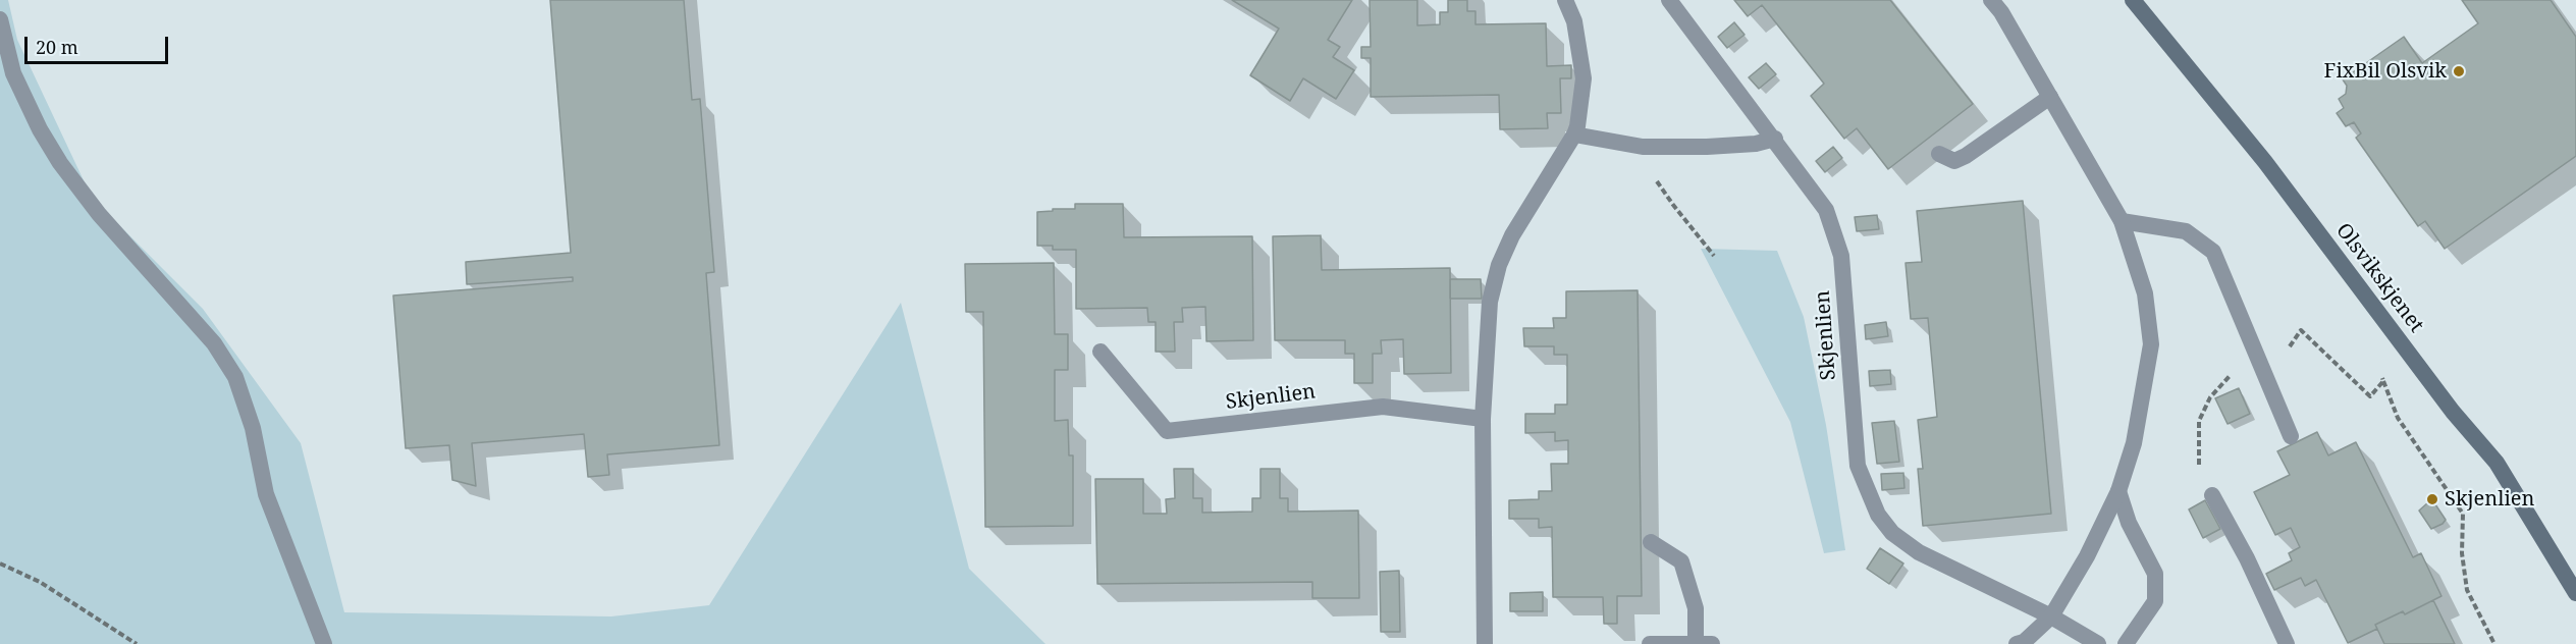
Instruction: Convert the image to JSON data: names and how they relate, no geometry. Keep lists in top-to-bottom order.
{
  "streets": {
    "main road": ["Olsvikskjenet"],
    "street": ["Skjenlien"]
  },
  "places": ["FixBil Olsvik", "Skjenlien"],
  "scale_bar": "20 m"
}
